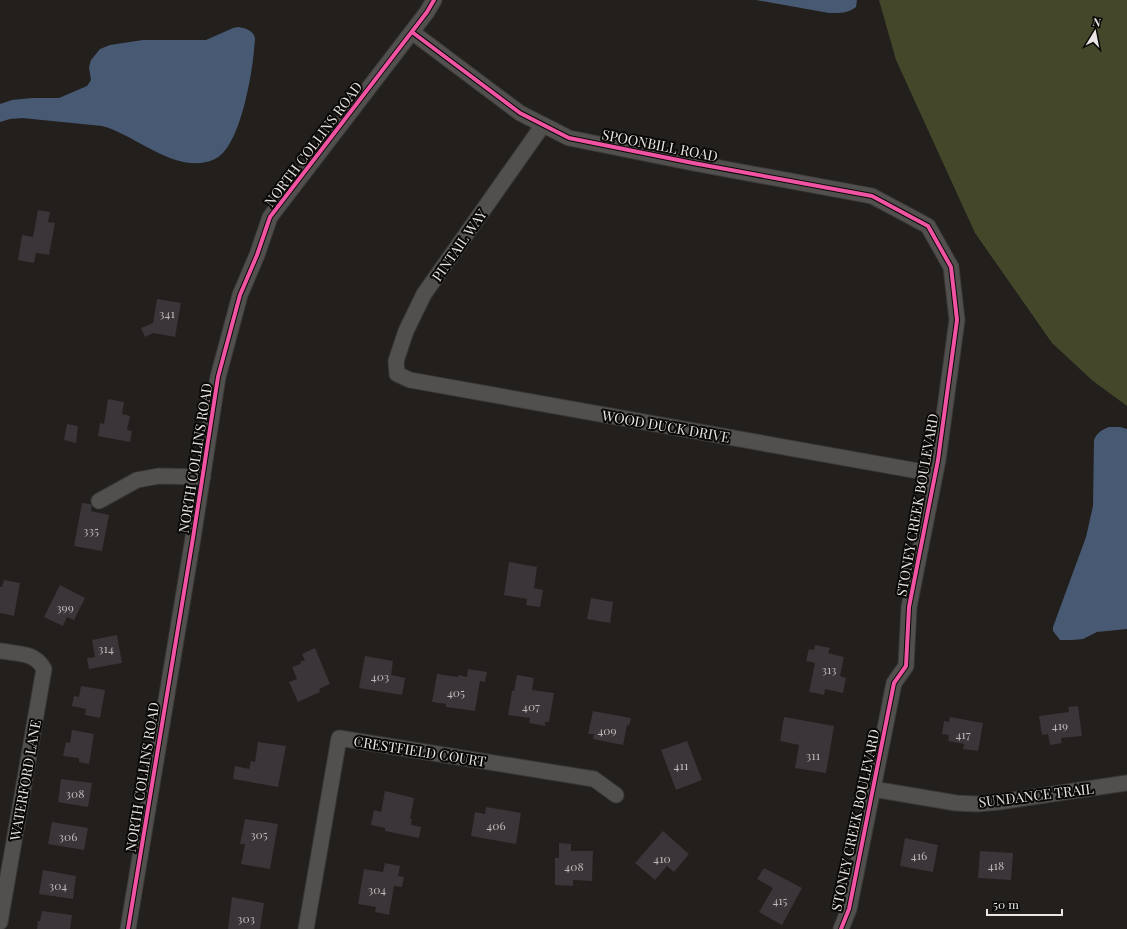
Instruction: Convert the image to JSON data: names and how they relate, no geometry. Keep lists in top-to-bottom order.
{
  "streets": {
    "street": [
      "NORTH COLLINS ROAD",
      "SPOONBILL ROAD",
      "PINTAIL WAY",
      "WOOD DUCK DRIVE",
      "STONEY CREEK BOULEVARD",
      "CRESTFIELD COURT",
      "WATERFORD LANE",
      "SUNDANCE TRAIL"
    ]
  },
  "crossings": [
    ["NORTH COLLINS ROAD", "SPOONBILL ROAD"],
    ["SPOONBILL ROAD", "PINTAIL WAY"],
    ["SPOONBILL ROAD", "STONEY CREEK BOULEVARD"],
    ["PINTAIL WAY", "WOOD DUCK DRIVE"],
    ["WOOD DUCK DRIVE", "STONEY CREEK BOULEVARD"],
    ["STONEY CREEK BOULEVARD", "SUNDANCE TRAIL"]
  ],
  "house_numbers": [
    "341",
    "335",
    "399",
    "314",
    "313",
    "403",
    "405",
    "407",
    "419",
    "409",
    "417",
    "311",
    "411",
    "308",
    "406",
    "305",
    "306",
    "416",
    "410",
    "418",
    "408",
    "304",
    "304",
    "415",
    "303"
  ],
  "scale_bar": "50 m",
  "north": "top"
}
